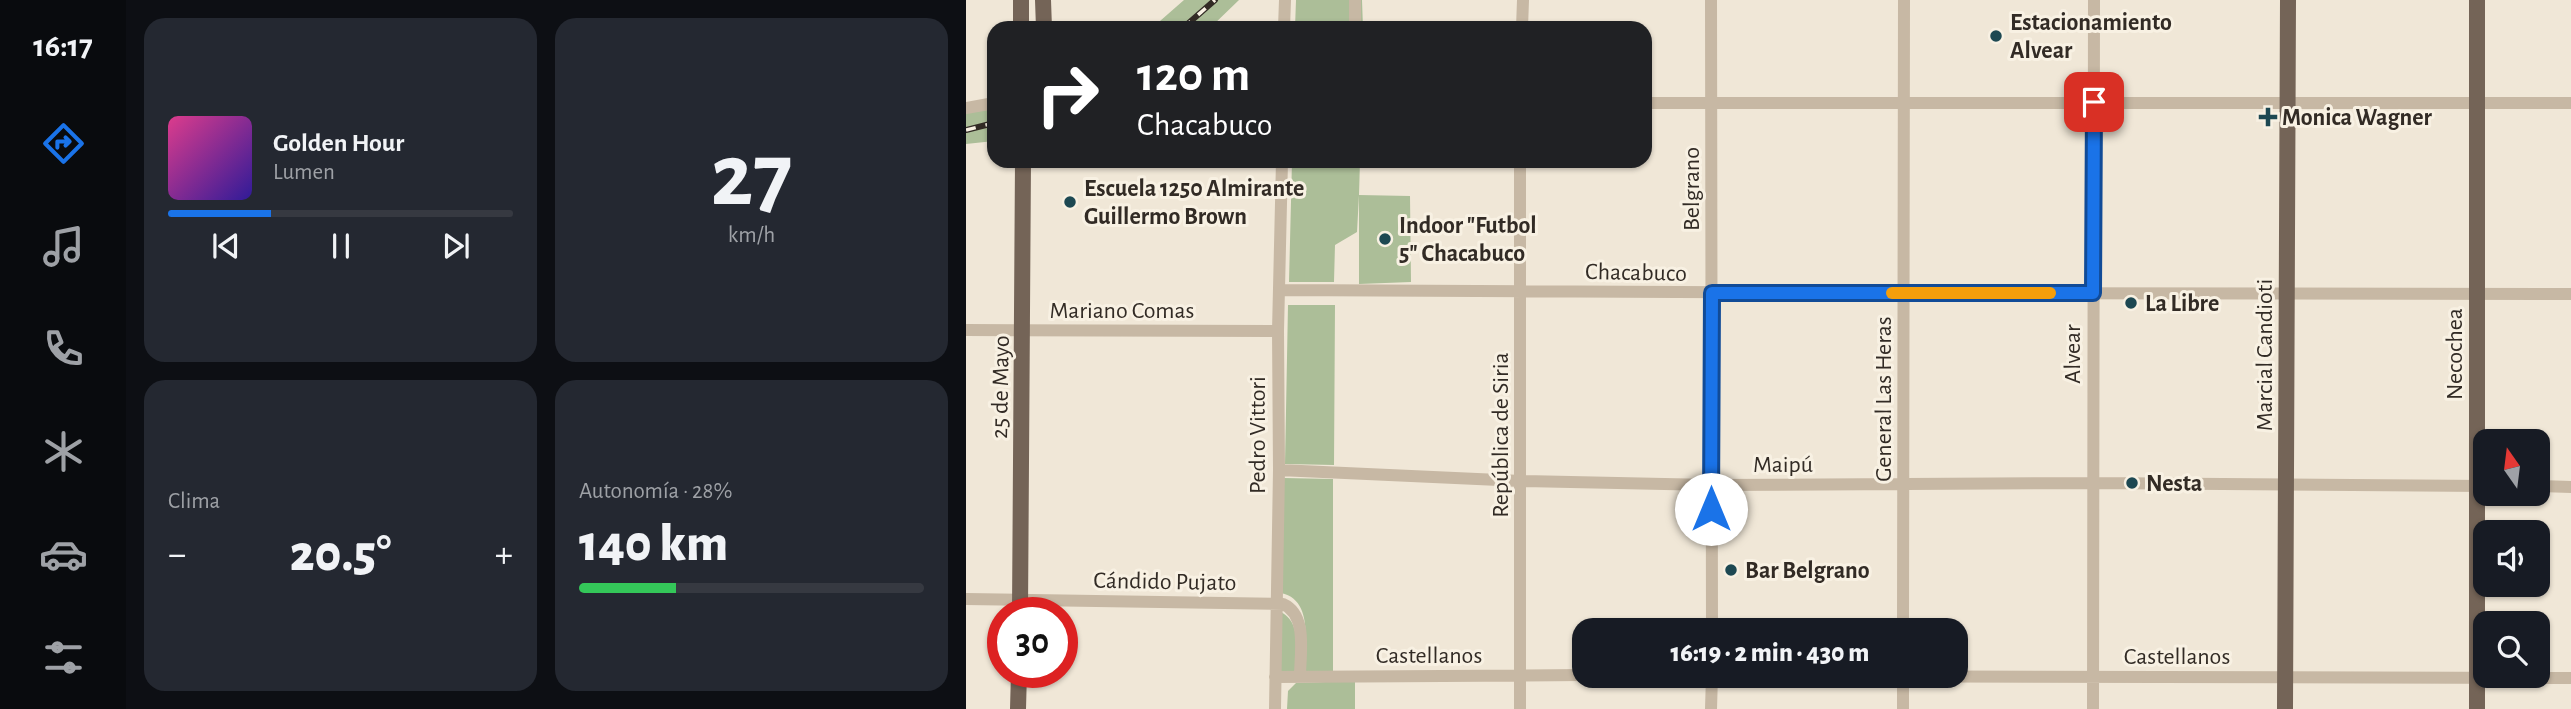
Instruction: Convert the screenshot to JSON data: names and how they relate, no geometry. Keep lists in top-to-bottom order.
{
  "streets": {
    "main road": ["Necochea", "Marcial Candioti", "25 de Mayo"],
    "street": [
      "Belgrano",
      "Chacabuco",
      "Mariano Comas",
      "Alvear",
      "General Las Heras",
      "Pedro Vittori",
      "República de Siria",
      "Maipú",
      "Cándido Pujato",
      "Castellanos"
    ]
  },
  "crossings": [
    ["Belgrano", "Chacabuco"],
    ["Belgrano", "Maipú"],
    ["Chacabuco", "Alvear"],
    ["Chacabuco", "Necochea"],
    ["Chacabuco", "Marcial Candioti"],
    ["Chacabuco", "General Las Heras"],
    ["Chacabuco", "Pedro Vittori"],
    ["Chacabuco", "República de Siria"],
    ["Mariano Comas", "25 de Mayo"],
    ["Mariano Comas", "Pedro Vittori"],
    ["Alvear", "Maipú"],
    ["Alvear", "Castellanos"],
    ["Marcial Candioti", "Maipú"],
    ["Marcial Candioti", "Castellanos"],
    ["General Las Heras", "Maipú"],
    ["Pedro Vittori", "Maipú"],
    ["Pedro Vittori", "Cándido Pujato"],
    ["Pedro Vittori", "Castellanos"],
    ["República de Siria", "Maipú"],
    ["República de Siria", "Castellanos"]
  ],
  "places": {
    "other": [
      "Estacionamiento Alvear",
      "Escuela 1250 Almirante Guillermo Brown",
      "Indoor \"Futbol 5\" Chacabuco",
      "La Libre",
      "Nesta",
      "Bar Belgrano"
    ],
    "health": ["Monica Wagner"]
  },
  "north": "top",
  "page": {
    "tabs": "16:17",
    "tile": [
      ["27", "km/h"],
      "Clima",
      ["Autonomía · 28%", "140 km"]
    ],
    "turn": ["120 m", "Chacabuco"],
    "song": ["Golden Hour", "Lumen"],
    "heat": ["−", "20.5°", "+"],
    "limit": "30",
    "trip": "16:19 · 2 min · 430 m"
  }
}
